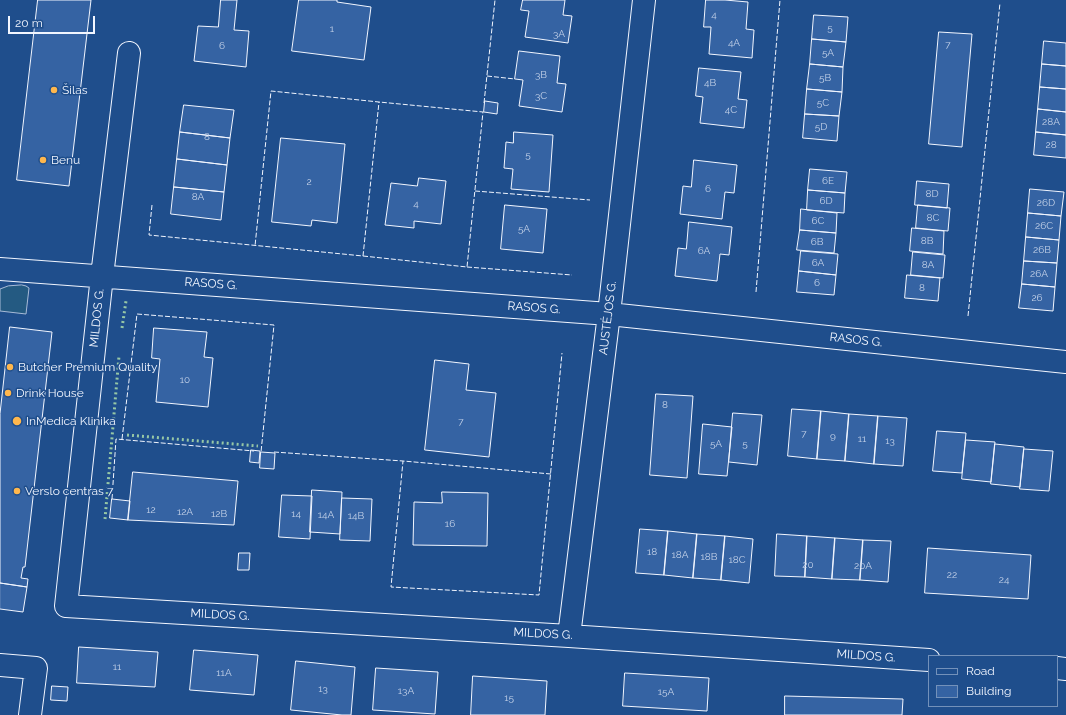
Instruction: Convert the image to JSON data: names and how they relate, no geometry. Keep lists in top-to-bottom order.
{
  "streets": {
    "street": ["RASOS G.", "MILDOS G.", "AUSTĖJOS G."]
  },
  "crossings": [
    ["RASOS G.", "MILDOS G."],
    ["RASOS G.", "AUSTĖJOS G."],
    ["MILDOS G.", "AUSTĖJOS G."]
  ],
  "places": [
    "Šilas",
    "Benu",
    "Butcher Premium Quality",
    "Drink House",
    "InMedica Klinika",
    "Verslo centras 7"
  ],
  "house_numbers": [
    "4",
    "5",
    "1",
    "3A",
    "4A",
    "7",
    "6",
    "5A",
    "3B",
    "5B",
    "4B",
    "3C",
    "5C",
    "4C",
    "28A",
    "5D",
    "8",
    "28",
    "5",
    "6E",
    "2",
    "6",
    "8D",
    "8A",
    "6D",
    "26D",
    "4",
    "8C",
    "6C",
    "26C",
    "5A",
    "8B",
    "6B",
    "26B",
    "6A",
    "6A",
    "8A",
    "26A",
    "6",
    "8",
    "26",
    "10",
    "8",
    "7",
    "7",
    "9",
    "11",
    "13",
    "5A",
    "5",
    "12",
    "12A",
    "12B",
    "14",
    "14A",
    "14B",
    "16",
    "18",
    "18A",
    "18B",
    "18C",
    "20",
    "20A",
    "22",
    "24",
    "11",
    "11A",
    "13",
    "13A",
    "15A",
    "15"
  ],
  "legend": ["Road", "Building"],
  "scale_bar": "20 m"
}
